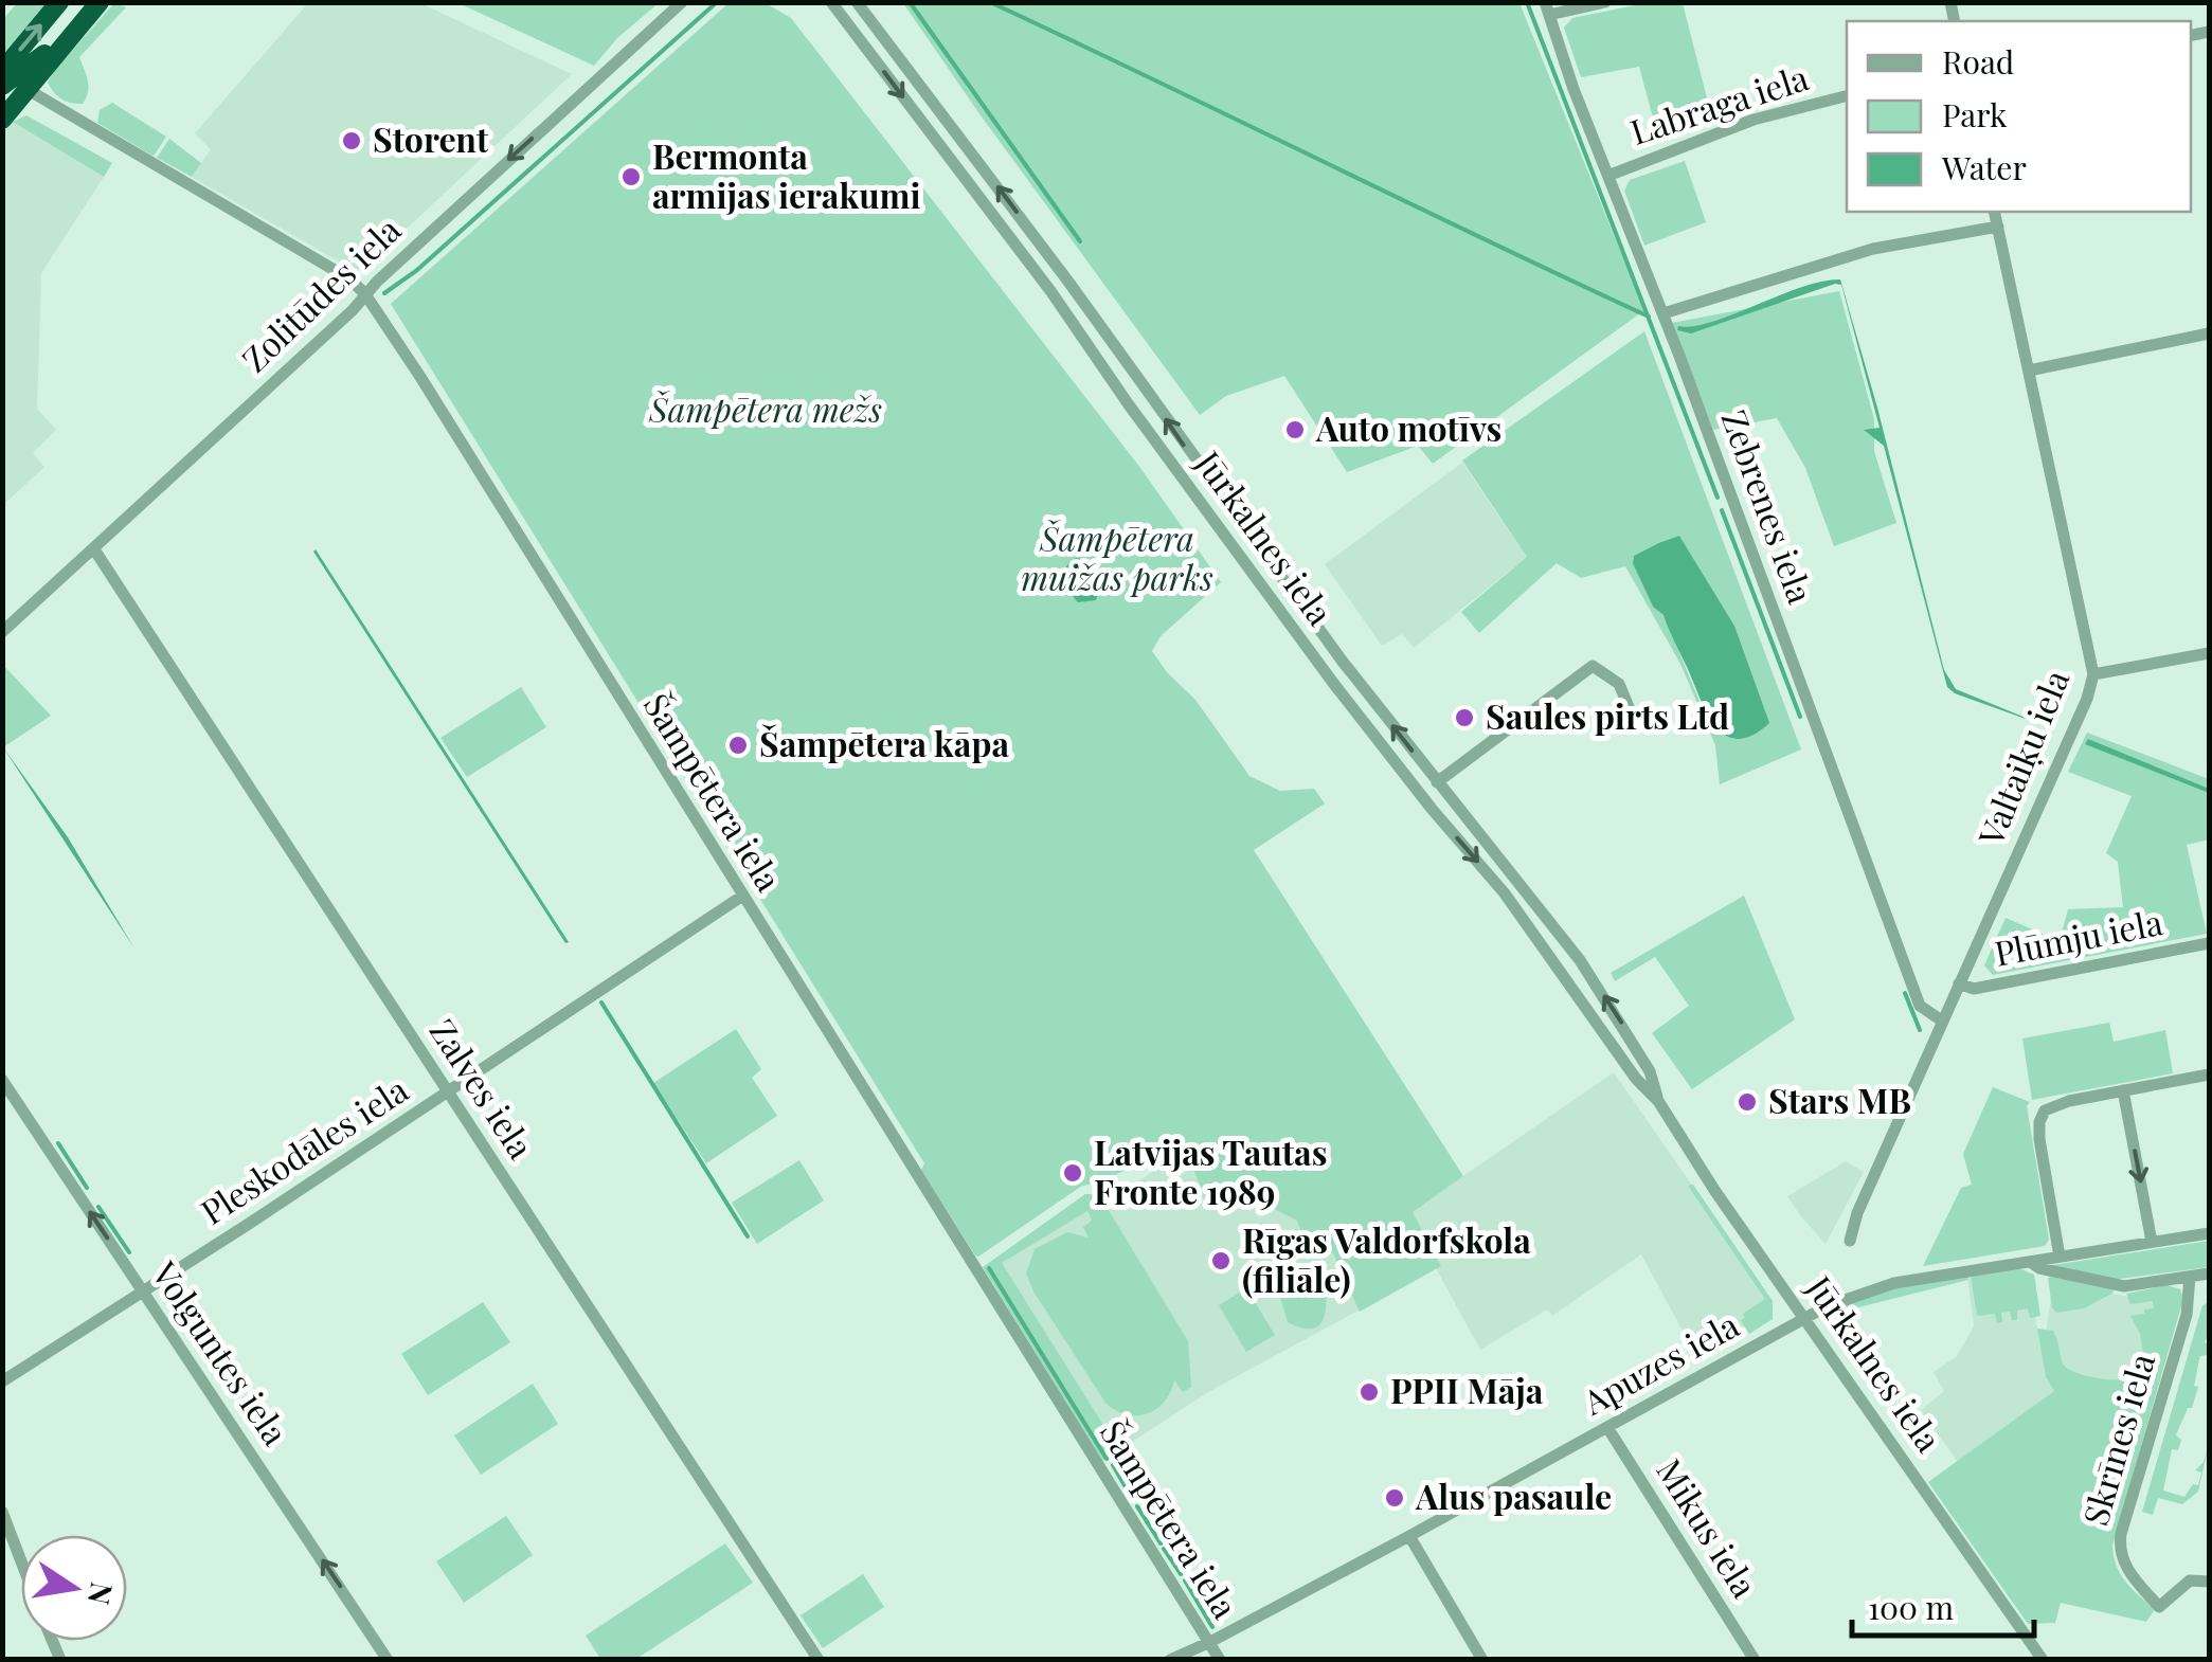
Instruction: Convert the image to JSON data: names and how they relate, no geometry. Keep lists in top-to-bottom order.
{
  "streets": {
    "street": [
      "Labraga iela",
      "Zolitūdes iela",
      "Zebrenes iela",
      "Jūrkalnes iela",
      "Valtaiķu iela",
      "Šampētera iela",
      "Plūmju iela",
      "Zalves iela",
      "Pleskodāles iela",
      "Volguntes iela",
      "Apuzes iela",
      "Skrīnes iela",
      "Mikus iela"
    ]
  },
  "crossings": [
    ["Labraga iela", "Zebrenes iela"],
    ["Zolitūdes iela", "Šampētera iela"],
    ["Zolitūdes iela", "Zalves iela"],
    ["Zebrenes iela", "Valtaiķu iela"],
    ["Jūrkalnes iela", "Apuzes iela"],
    ["Valtaiķu iela", "Plūmju iela"],
    ["Šampētera iela", "Pleskodāles iela"],
    ["Šampētera iela", "Apuzes iela"],
    ["Zalves iela", "Pleskodāles iela"],
    ["Pleskodāles iela", "Volguntes iela"],
    ["Apuzes iela", "Skrīnes iela"],
    ["Apuzes iela", "Mikus iela"]
  ],
  "one_way": ["Zolitūdes iela", "Volguntes iela"],
  "parks": ["Šampētera mežs", "Šampētera muižas parks"],
  "places": [
    "Storent",
    "Bermonta armijas ierakumi",
    "Auto motīvs",
    "Saules pirts Ltd",
    "Šampētera kāpa",
    "Stars MB",
    "Latvijas Tautas Fronte 1989",
    "Rīgas Valdorfskola (filiāle)",
    "PPII Māja",
    "Alus pasaule"
  ],
  "legend": ["Road", "Park", "Water"],
  "scale_bar": "100 m",
  "north": "right"
}
